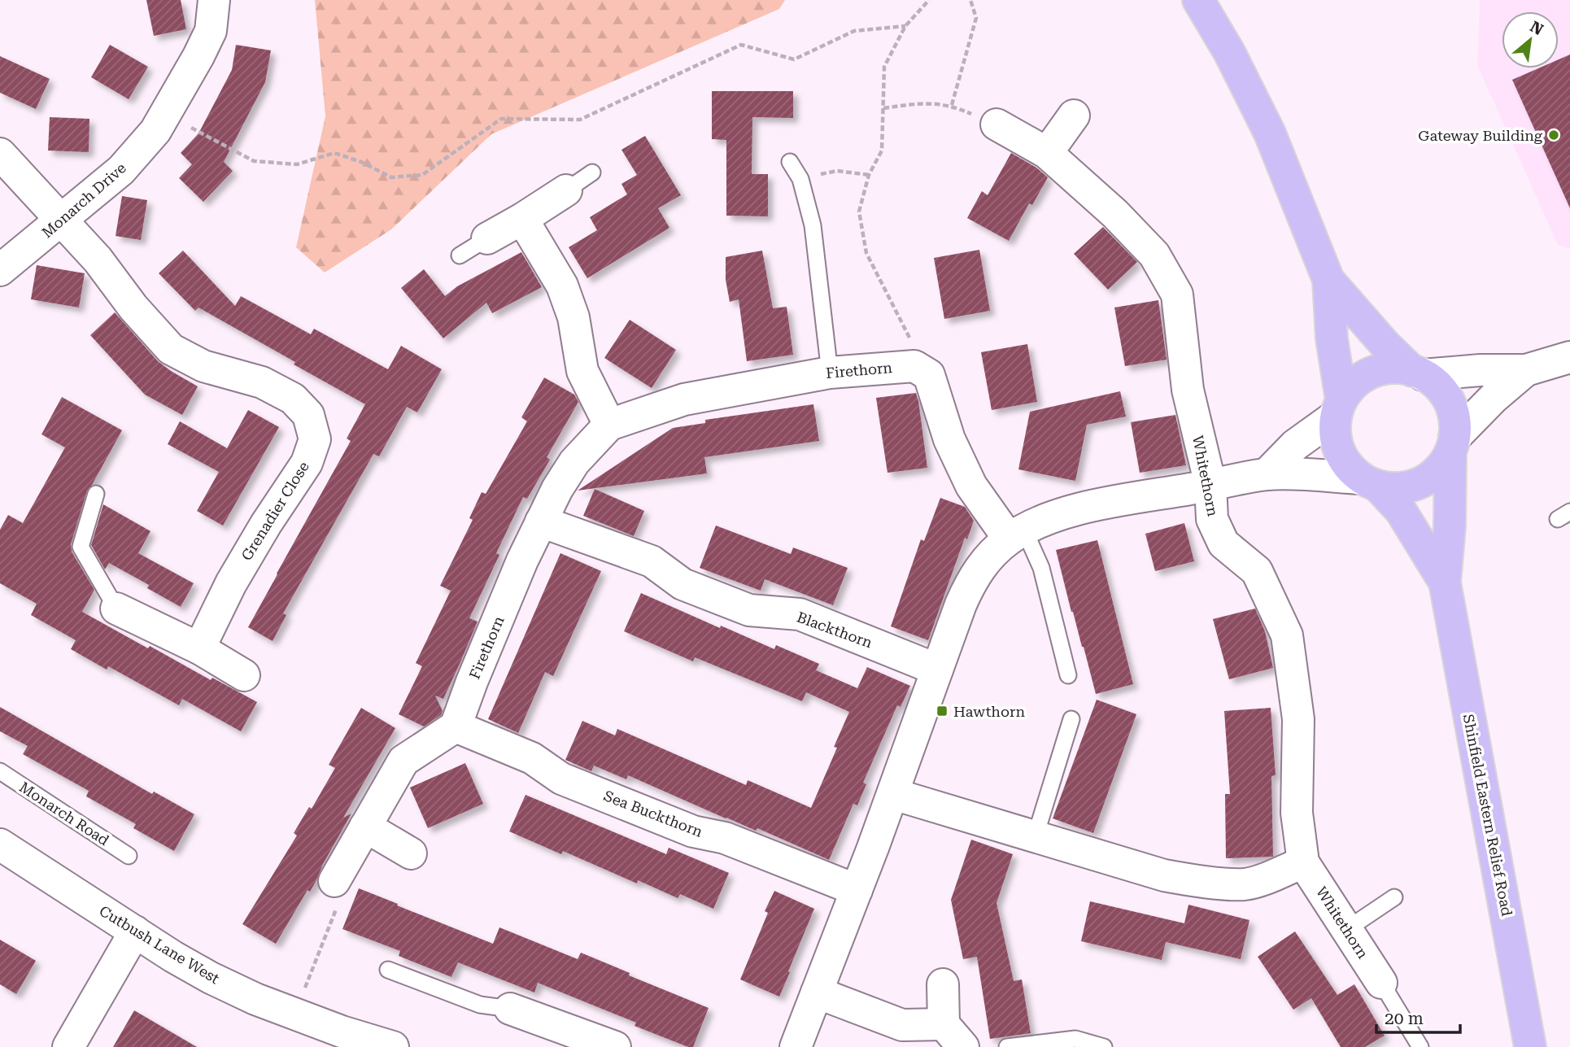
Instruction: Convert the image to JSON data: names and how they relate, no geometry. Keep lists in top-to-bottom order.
{
  "streets": {
    "main road": ["Shinfield Eastern Relief Road"],
    "street": [
      "Monarch Drive",
      "Firethorn",
      "Whitethorn",
      "Grenadier Close",
      "Blackthorn",
      "Sea Buckthorn",
      "Cutbush Lane West"
    ],
    "lane": ["Monarch Road"]
  },
  "crossings": [
    ["Monarch Drive", "Grenadier Close"],
    ["Firethorn", "Blackthorn"],
    ["Firethorn", "Sea Buckthorn"]
  ],
  "places": {
    "other": ["Gateway Building"],
    "transit": ["Hawthorn"]
  },
  "scale_bar": "20 m",
  "north": "top right"
}
